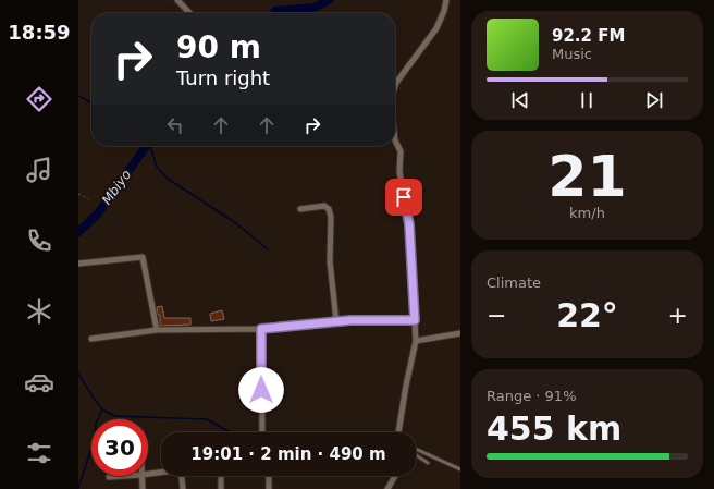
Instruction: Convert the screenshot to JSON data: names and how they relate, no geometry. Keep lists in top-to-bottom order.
{
  "water": ["Mbiyo"],
  "page": {
    "tabs": "18:59",
    "turn": ["90 m", "Turn right"],
    "song": ["92.2 FM", "Music"],
    "tile": [
      ["21", "km/h"],
      "Climate",
      ["Range · 91%", "455 km"]
    ],
    "heat": ["−", "22°", "+"],
    "limit": "30",
    "trip": "19:01 · 2 min · 490 m"
  }
}
